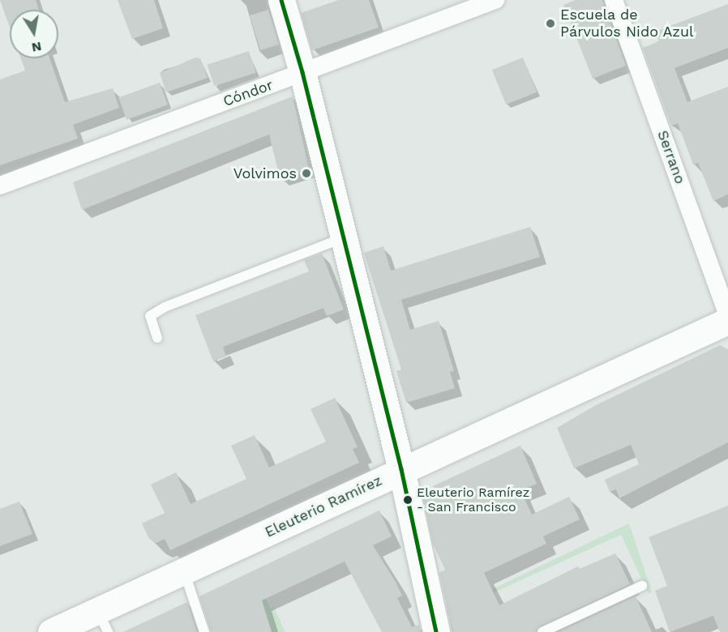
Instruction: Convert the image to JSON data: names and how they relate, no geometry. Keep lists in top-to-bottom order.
{
  "streets": {
    "street": ["Cóndor", "Serrano", "Eleuterio Ramírez"]
  },
  "places": ["Escuela de Párvulos Nido Azul", "Volvimos", "Eleuterio Ramírez - San Francisco"],
  "north": "bottom"
}
